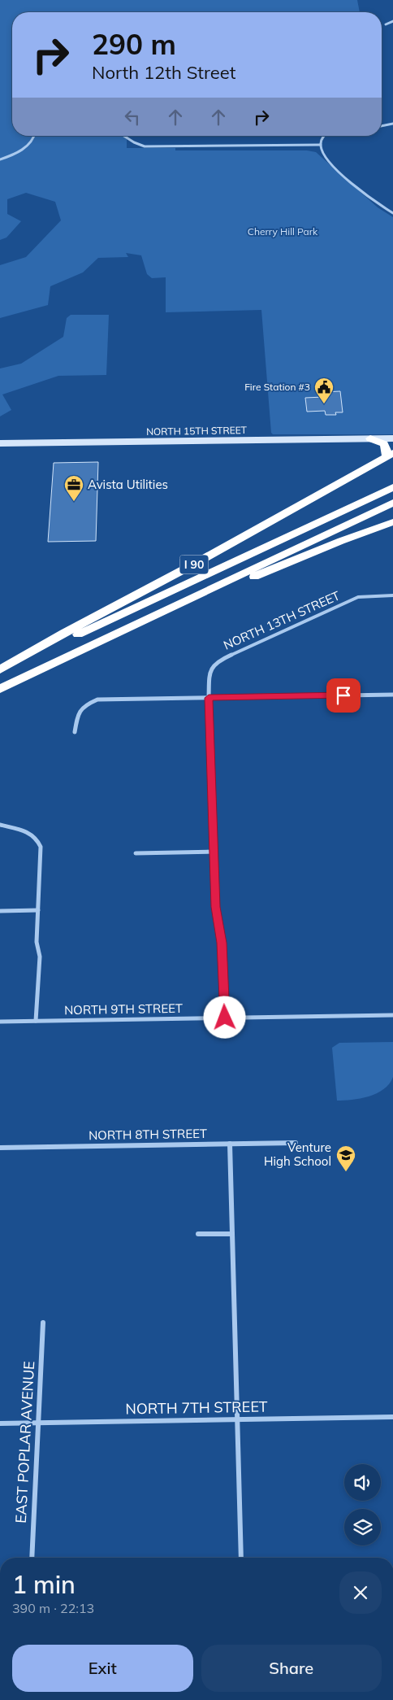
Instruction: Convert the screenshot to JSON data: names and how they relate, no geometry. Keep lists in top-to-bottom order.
{
  "streets": {
    "highway": ["I 90"],
    "main road": ["NORTH 15TH STREET"],
    "street": [
      "NORTH 13TH STREET",
      "NORTH 9TH STREET",
      "NORTH 8TH STREET",
      "NORTH 7TH STREET",
      "EAST POPLAR AVENUE"
    ]
  },
  "crossings": [
    ["NORTH 15TH STREET", "I 90"],
    ["NORTH 13TH STREET", "NORTH 9TH STREET"],
    ["NORTH 7TH STREET", "EAST POPLAR AVENUE"]
  ],
  "parks": ["Cherry Hill Park"],
  "places": {
    "public building": ["Fire Station #3"],
    "office": ["Avista Utilities"],
    "school or university": ["Venture High School"]
  },
  "page": {
    "turn": ["290 m", "North 12th Street"],
    "heading": ["1 min", "390 m · 22:13"],
    "buttons": ["Exit", "Share"]
  }
}
